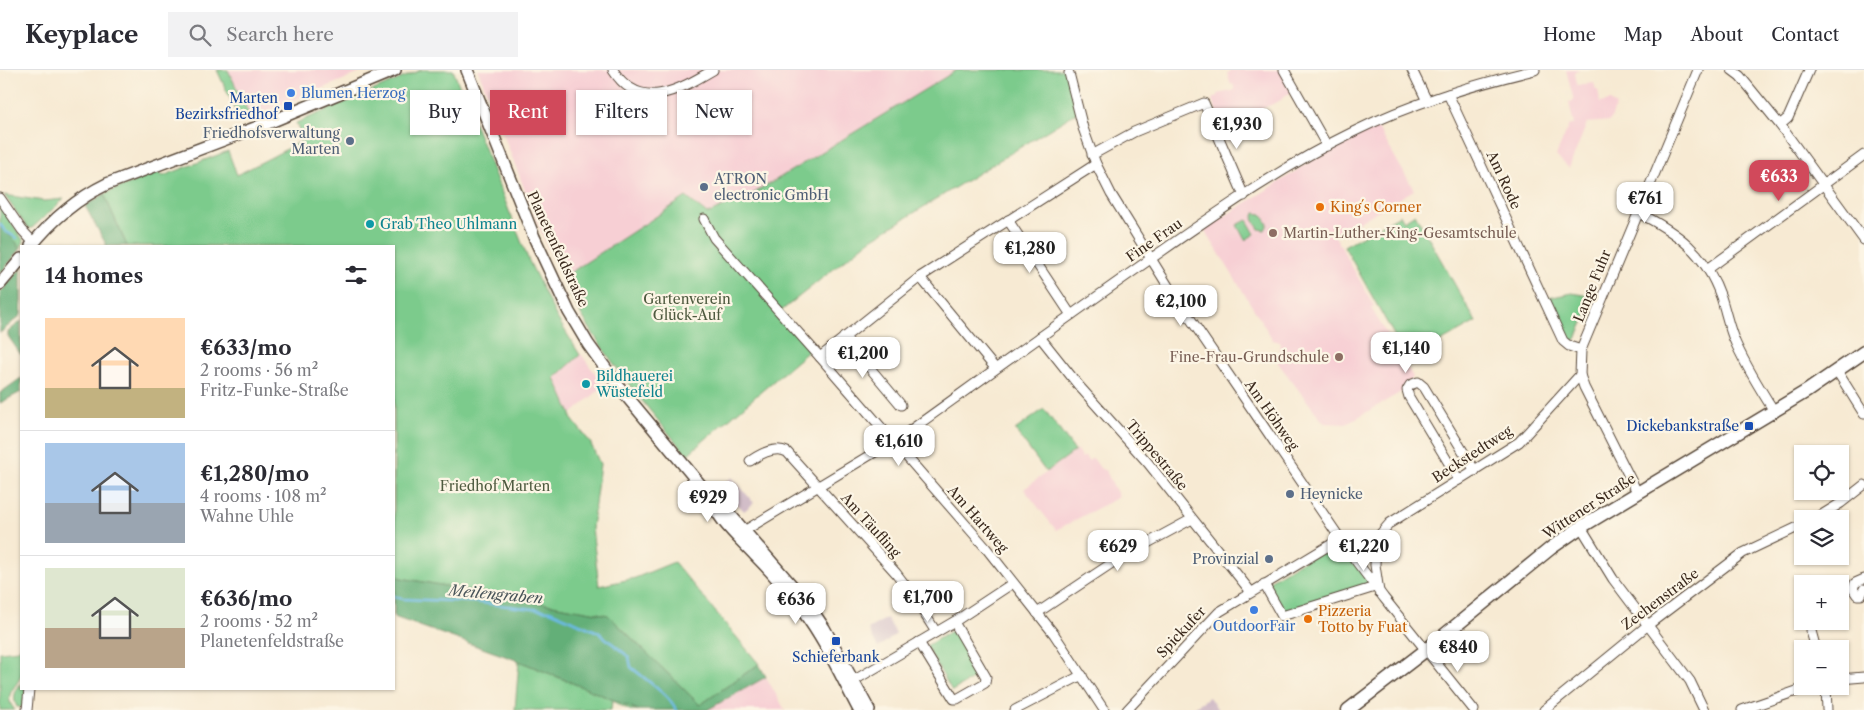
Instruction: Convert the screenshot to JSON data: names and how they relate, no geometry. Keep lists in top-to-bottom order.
{
  "streets": {
    "main road": ["Wittener Straße"],
    "street": [
      "Am Rode",
      "Fine Frau",
      "Planetenfeldstraße",
      "Lange Fuhr",
      "Am Höhweg",
      "Beckstedtweg",
      "Trippestraße",
      "Am Hartweg",
      "Am Täufling",
      "Zechenstraße",
      "Spickufer"
    ]
  },
  "crossings": [
    ["Am Rode", "Fine Frau"],
    ["Am Rode", "Lange Fuhr"],
    ["Fine Frau", "Planetenfeldstraße"],
    ["Fine Frau", "Am Höhweg"],
    ["Fine Frau", "Trippestraße"],
    ["Fine Frau", "Am Hartweg"],
    ["Fine Frau", "Am Täufling"],
    ["Lange Fuhr", "Beckstedtweg"],
    ["Am Höhweg", "Wittener Straße"],
    ["Am Höhweg", "Spickufer"],
    ["Trippestraße", "Spickufer"]
  ],
  "water": ["Meilengraben"],
  "parks": ["Gartenverein Glück-Auf", "Friedhof Marten"],
  "places": {
    "other": [
      "Blumen Herzog",
      "Friedhofsverwaltung Marten",
      "ATRON electronic GmbH",
      "King´s Corner",
      "Grab Theo Uhlmann",
      "Martin-Luther-King-Gesamtschule",
      "Fine-Frau-Grundschule",
      "Bildhauerei Wüstefeld",
      "Heynicke",
      "Provinzial",
      "OutdoorFair",
      "Pizzeria Totto by Fuat"
    ],
    "transit": ["Marten Bezirksfriedhof", "Dickebankstraße", "Schieferbank"]
  },
  "page": {
    "header": "Keyplace",
    "search": "Search here",
    "nav": [
      "Home",
      "Map",
      "About",
      "Contact"
    ],
    "chip": [
      "Buy",
      "Rent",
      "Filters",
      "New"
    ],
    "price": [
      "€1,930",
      "€633",
      "€761",
      "€1,280",
      "€2,100",
      "€1,140",
      "€1,200",
      "€1,610",
      "€929",
      "€629",
      "€1,220",
      "€1,700",
      "€636",
      "€840"
    ],
    "heading": "14 homes",
    "list": [
      {
        "name": "€633/mo",
        "note": "2 rooms · 56 m² · Fritz-Funke-Straße"
      },
      {
        "name": "€1,280/mo",
        "note": "4 rooms · 108 m² · Wahne Uhle"
      },
      {
        "name": "€636/mo",
        "note": "2 rooms · 52 m² · Planetenfeldstraße"
      }
    ],
    "map_buttons": ["+", "−"]
  }
}
